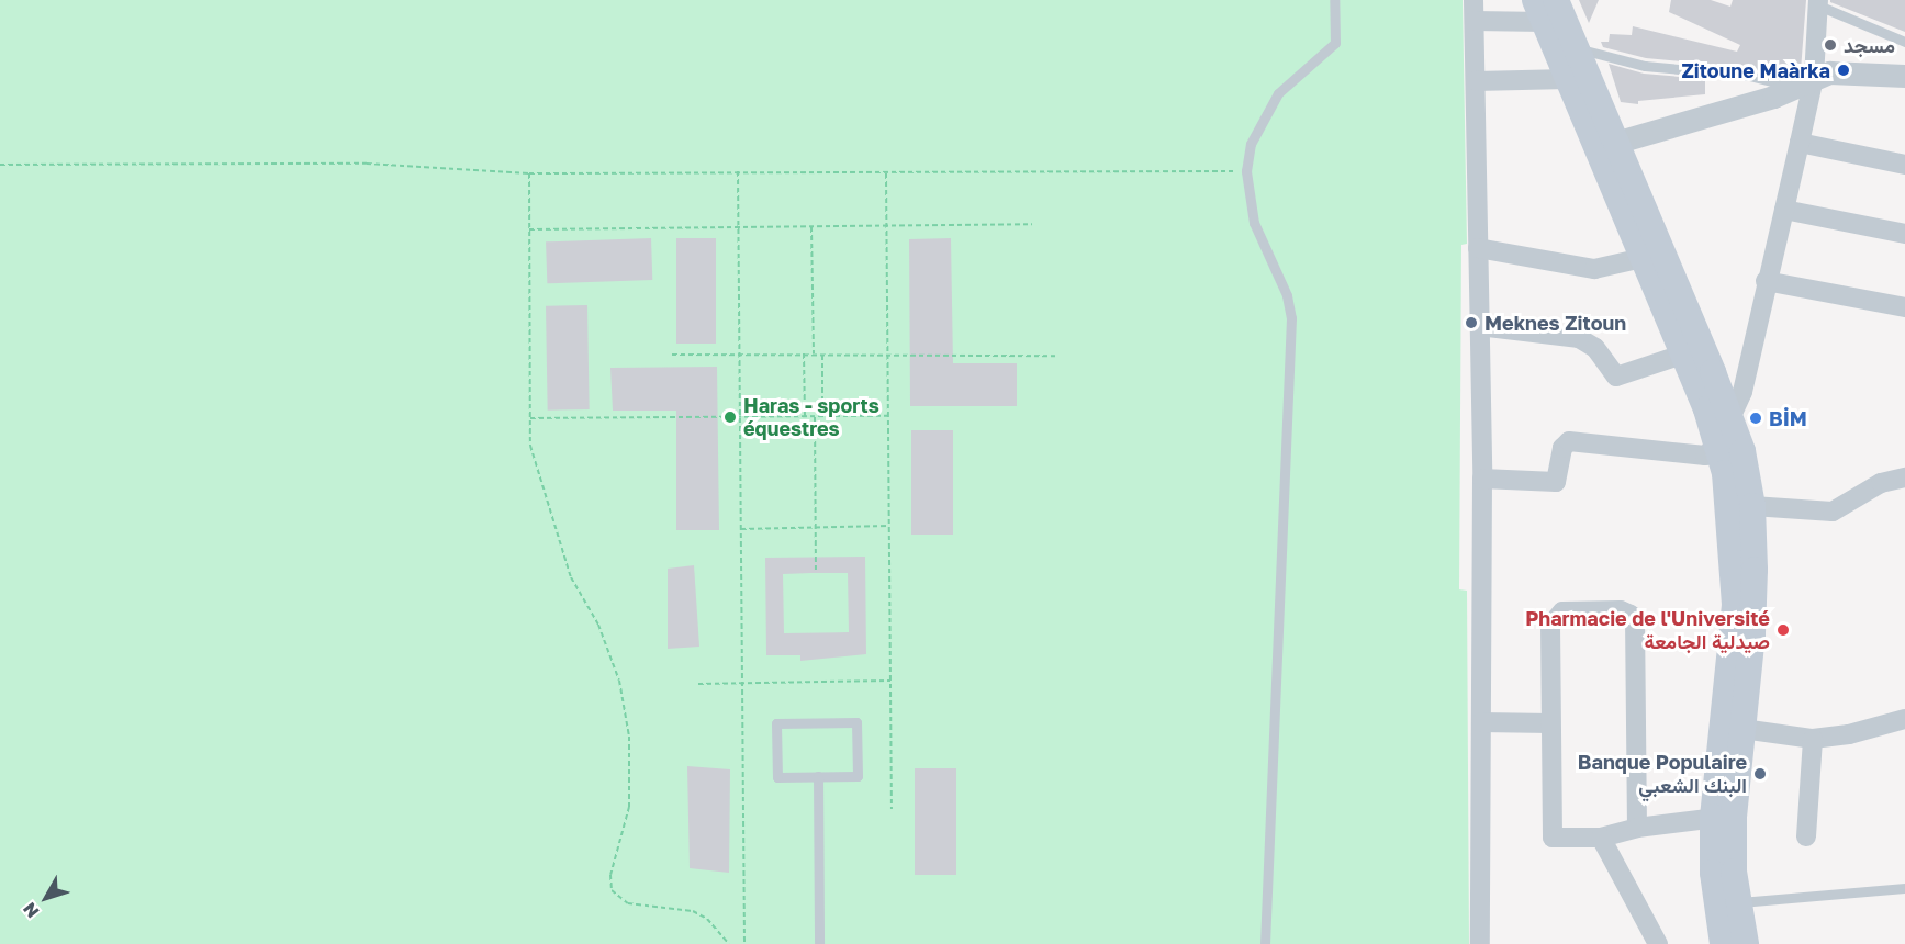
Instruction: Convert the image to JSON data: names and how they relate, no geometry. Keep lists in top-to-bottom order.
{
  "places": [
    "مسجد",
    "Zitoune Maàrka",
    "Meknes Zitoun",
    "Haras - sports équestres",
    "BİM",
    "Pharmacie de l'Université صيدلية الجامعة",
    "Banque Populaire البنك الشعبي"
  ],
  "north": "bottom left"
}
